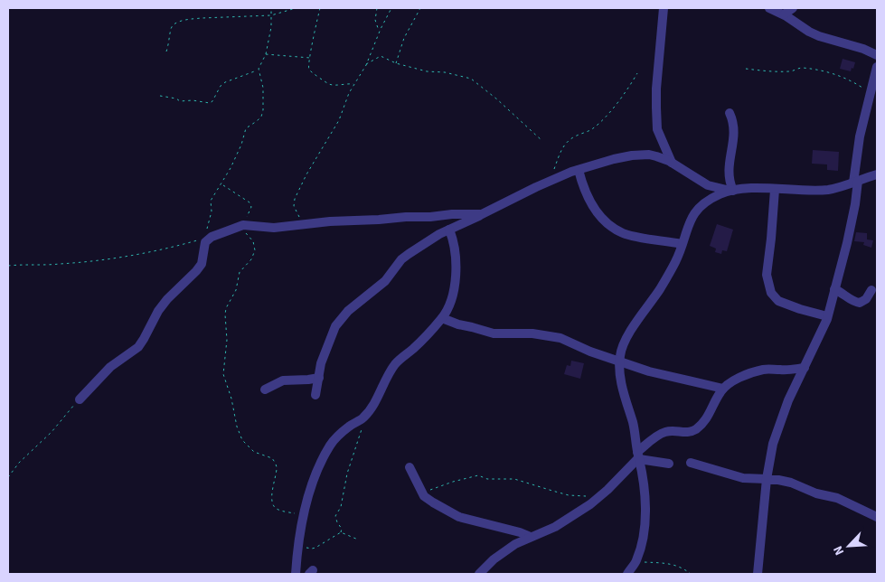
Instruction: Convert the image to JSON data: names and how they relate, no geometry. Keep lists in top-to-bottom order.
{
  "north": "bottom left"
}
